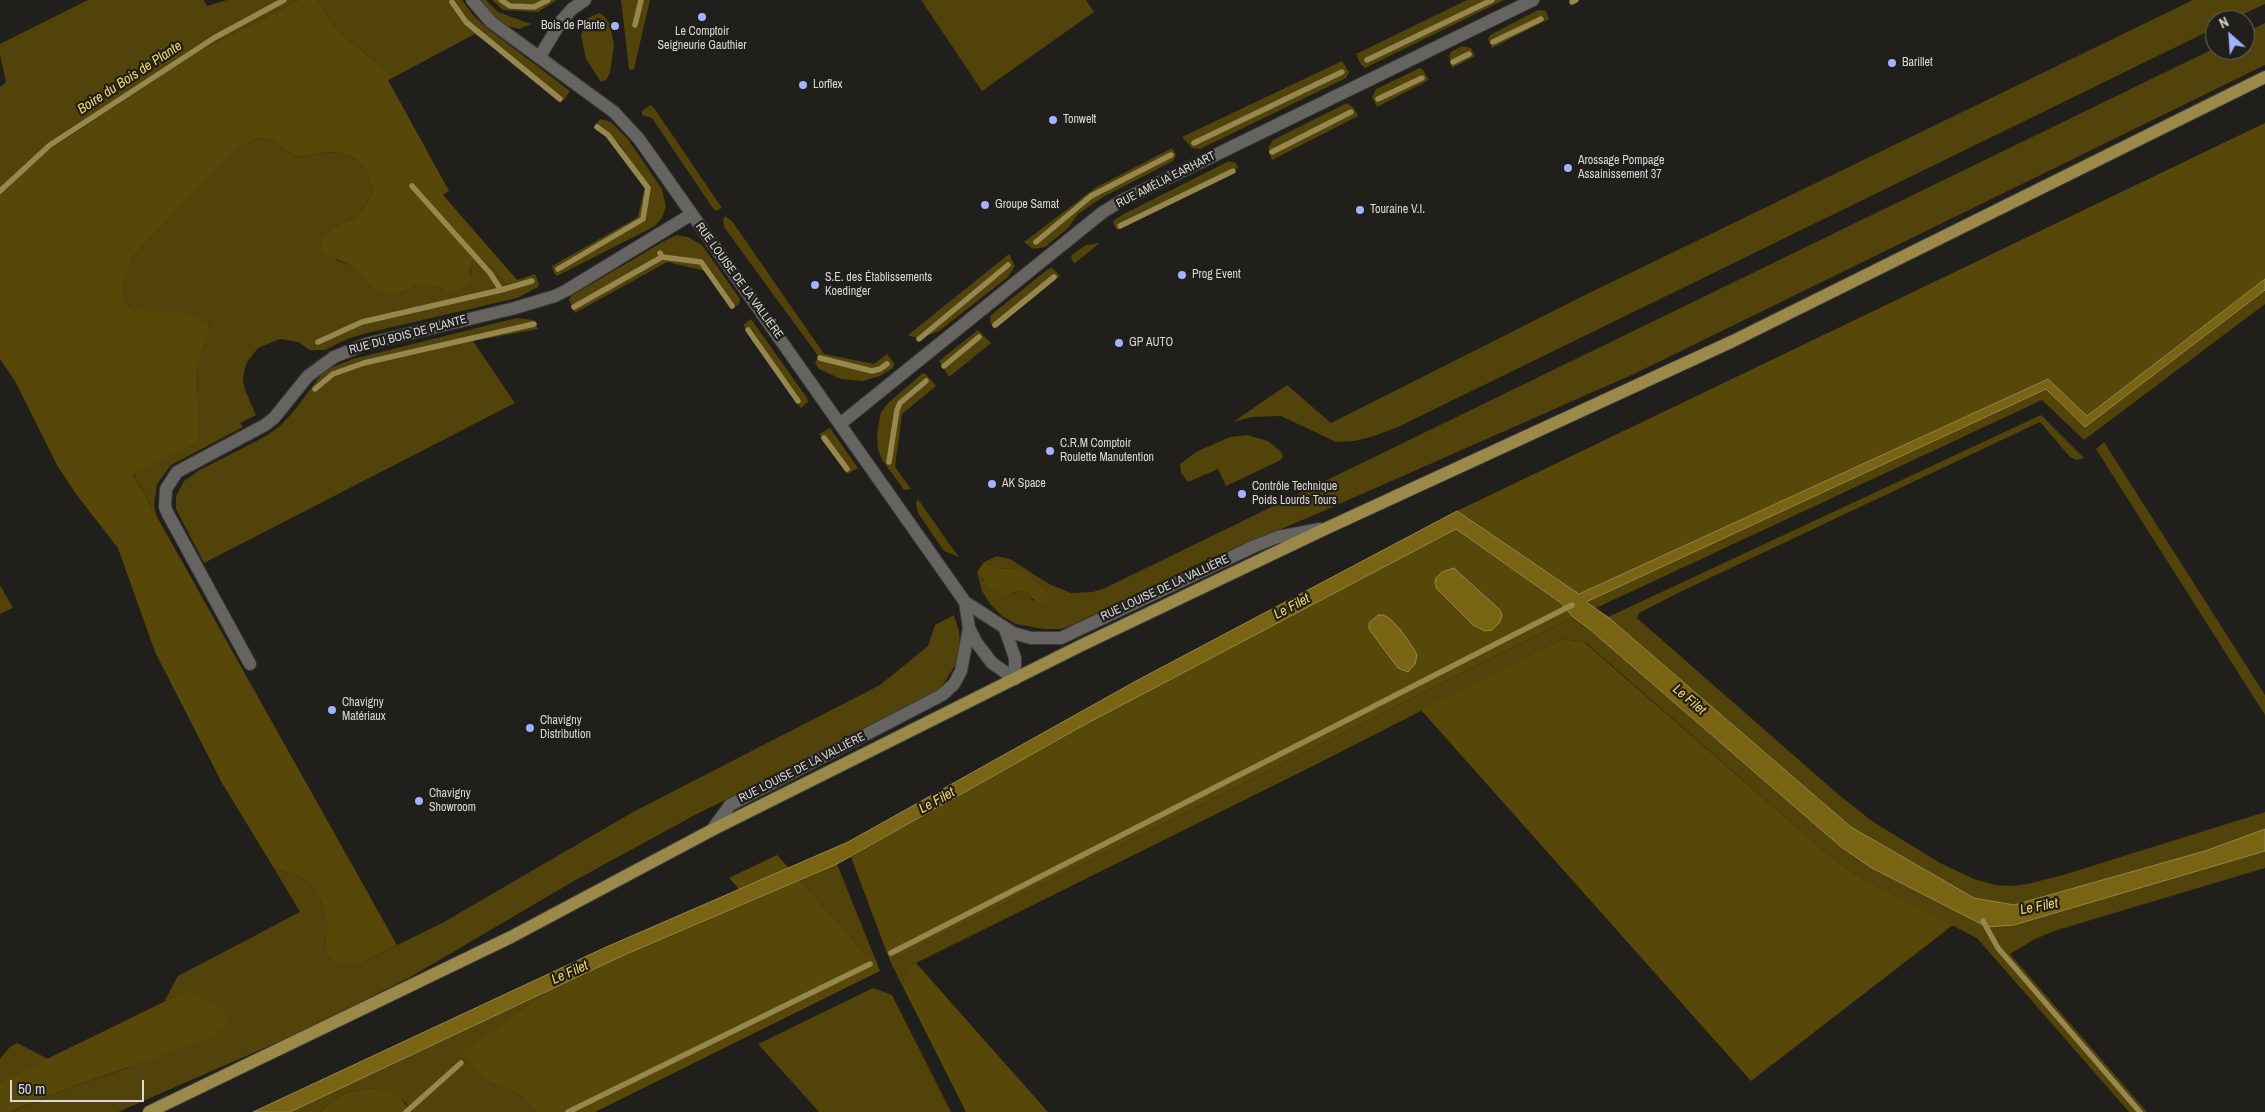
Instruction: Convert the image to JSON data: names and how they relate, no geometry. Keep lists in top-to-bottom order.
{
  "streets": {
    "street": ["RUE AMÉLIA EARHART", "RUE LOUISE DE LA VALLIÈRE", "RUE DU BOIS DE PLANTE"]
  },
  "crossings": [
    ["RUE AMÉLIA EARHART", "RUE LOUISE DE LA VALLIÈRE"],
    ["RUE LOUISE DE LA VALLIÈRE", "RUE DU BOIS DE PLANTE"]
  ],
  "water": ["Boire du Bois de Plante", "Le Filet"],
  "places": [
    "Le Comptoir Seigneurie Gauthier",
    "Bois de Plante",
    "Barillet",
    "Lorflex",
    "Tonwelt",
    "Arossage Pompage Assainissement 37",
    "Groupe Samat",
    "Touraine V.I.",
    "Prog Event",
    "S.E. des Établissements Koedinger",
    "GP AUTO",
    "C.R.M Comptoir Roulette Manutention",
    "AK Space",
    "Contrôle Technique Poids Lourds Tours",
    "Chavigny Matériaux",
    "Chavigny Distribution",
    "Chavigny Showroom"
  ],
  "scale_bar": "50 m",
  "north": "top left"
}
